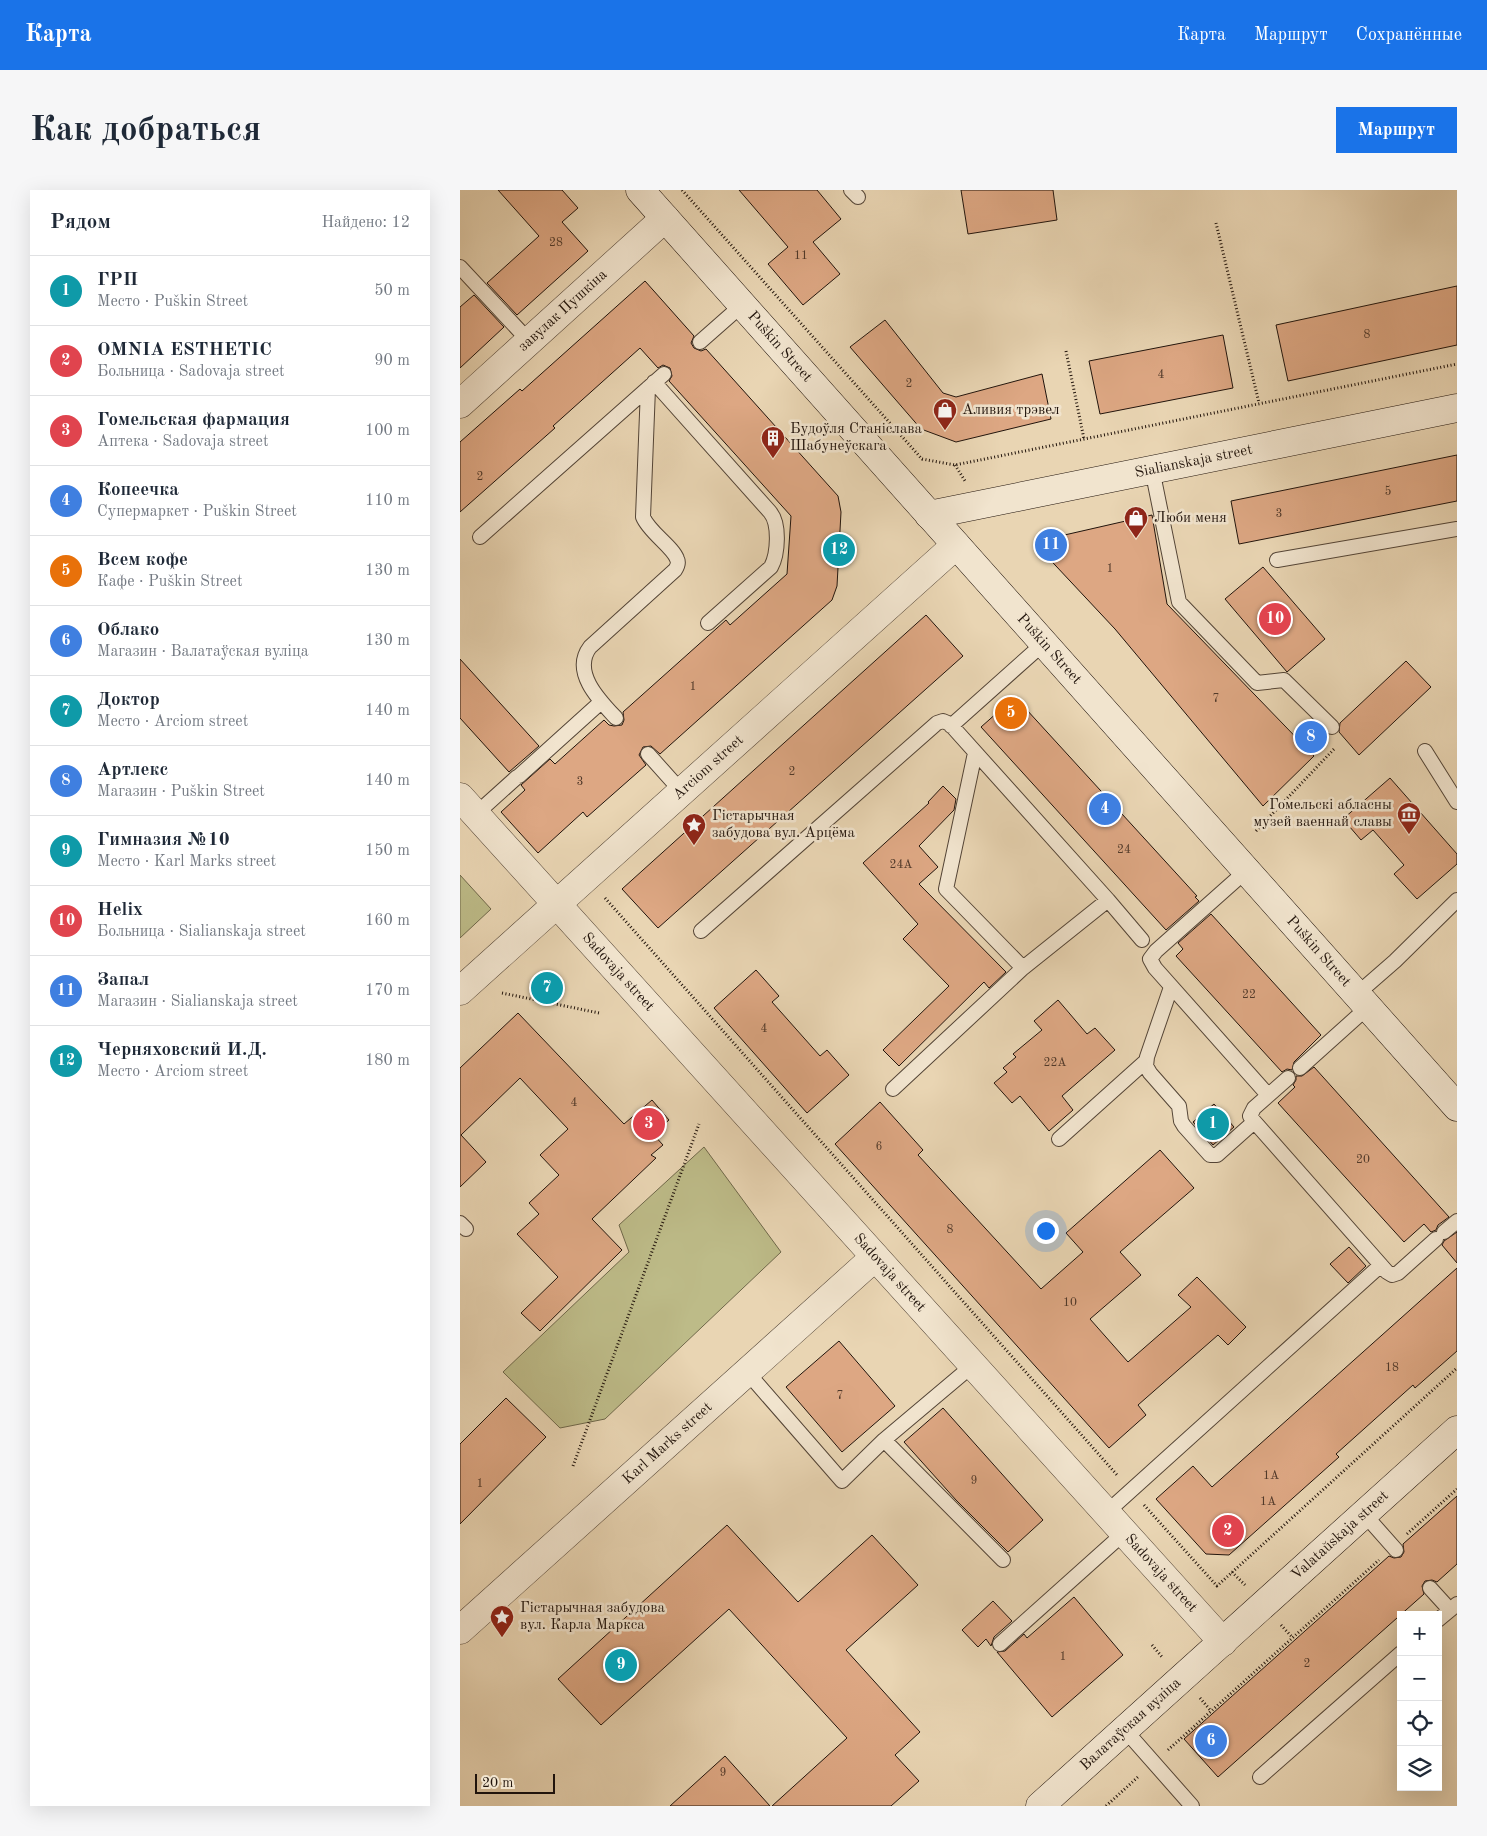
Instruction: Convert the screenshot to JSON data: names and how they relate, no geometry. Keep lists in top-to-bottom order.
{
  "streets": {
    "street": [
      "завулак Пушкіна",
      "Puškin Street",
      "Sialianskaja street",
      "Arciom street",
      "Sadovaja street",
      "Karl Marks street",
      "Valataŭskaja street",
      "Валатаўская вуліца"
    ]
  },
  "crossings": [
    ["завулак Пушкіна", "Puškin Street"],
    ["Puškin Street", "Sialianskaja street"],
    ["Puškin Street", "Arciom street"],
    ["Arciom street", "Sadovaja street"],
    ["Sadovaja street", "Karl Marks street"],
    ["Sadovaja street", "Valataŭskaja street"],
    ["Sadovaja street", "Валатаўская вуліца"],
    ["Valataŭskaja street", "Валатаўская вуліца"]
  ],
  "places": {
    "shop": ["Аливия трэвел", "Люби меня"],
    "building": ["Будоўля Станіслава Шабунеўскага"],
    "museum": ["Гомельскі абласны музей ваеннай славы"],
    "place": ["Гістарычная забудова вул. Арцёма", "Гістарычная забудова вул. Карла Маркса"]
  },
  "house_numbers": [
    "28",
    "11",
    "8",
    "4",
    "2",
    "2",
    "5",
    "3",
    "1",
    "1",
    "7",
    "2",
    "3",
    "24",
    "24А",
    "22",
    "4",
    "22А",
    "4",
    "6",
    "20",
    "8",
    "10",
    "18",
    "7",
    "1А",
    "9",
    "1",
    "1А",
    "1",
    "2",
    "9"
  ],
  "scale_bar": "20 m",
  "page": {
    "header": "Карта",
    "nav": ["Карта", "Маршрут", "Сохранённые"],
    "buttons": "Маршрут",
    "title": "Как добраться",
    "heading": ["Рядом", "Найдено: 12"],
    "list": [
      {
        "mark": "1",
        "name": "ГРП",
        "note": "Место · Puškin Street",
        "value": "50 m"
      },
      {
        "mark": "2",
        "name": "OMNIA ESTHETIC",
        "note": "Больница · Sadovaja street",
        "value": "90 m"
      },
      {
        "mark": "3",
        "name": "Гомельская фармация",
        "note": "Аптека · Sadovaja street",
        "value": "100 m"
      },
      {
        "mark": "4",
        "name": "Копеечка",
        "note": "Супермаркет · Puškin Street",
        "value": "110 m"
      },
      {
        "mark": "5",
        "name": "Всем кофе",
        "note": "Кафе · Puškin Street",
        "value": "130 m"
      },
      {
        "mark": "6",
        "name": "Облако",
        "note": "Магазин · Валатаўская вуліца",
        "value": "130 m"
      },
      {
        "mark": "7",
        "name": "Доктор",
        "note": "Место · Arciom street",
        "value": "140 m"
      },
      {
        "mark": "8",
        "name": "Артлекс",
        "note": "Магазин · Puškin Street",
        "value": "140 m"
      },
      {
        "mark": "9",
        "name": "Гимназия №10",
        "note": "Место · Karl Marks street",
        "value": "150 m"
      },
      {
        "mark": "10",
        "name": "Helix",
        "note": "Больница · Sialianskaja street",
        "value": "160 m"
      },
      {
        "mark": "11",
        "name": "Запал",
        "note": "Магазин · Sialianskaja street",
        "value": "170 m"
      },
      {
        "mark": "12",
        "name": "Черняховский И.Д.",
        "note": "Место · Arciom street",
        "value": "180 m"
      }
    ],
    "pins": [
      "11",
      "12",
      "10",
      "5",
      "8",
      "4",
      "7",
      "1",
      "3",
      "2",
      "9",
      "6"
    ],
    "map_buttons": ["+", "−"],
    "scale": "20 m"
  }
}
